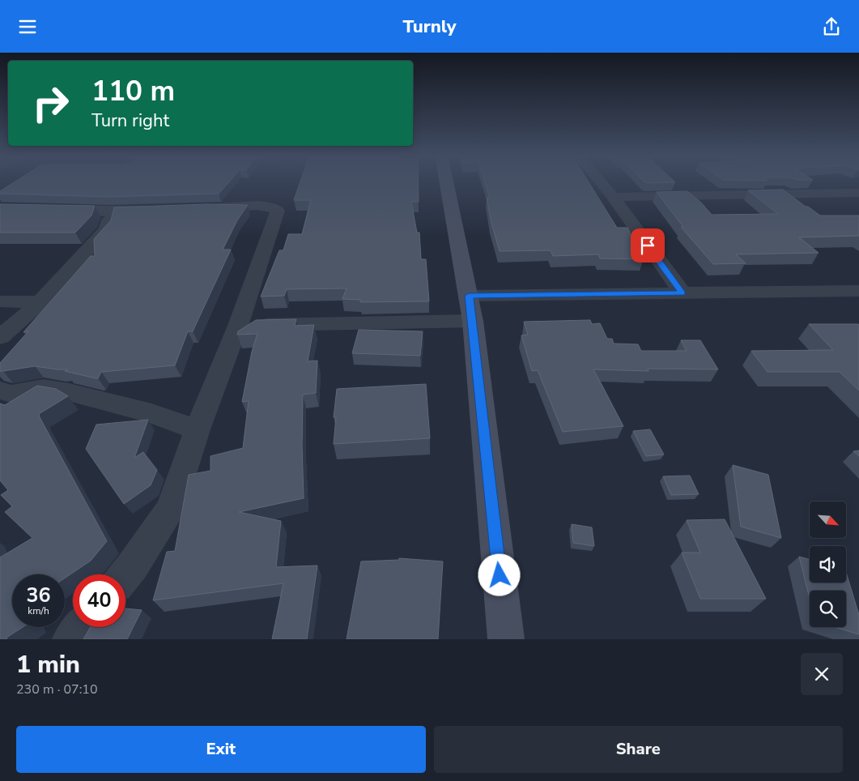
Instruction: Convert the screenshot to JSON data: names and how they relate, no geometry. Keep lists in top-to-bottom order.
{
  "north": "bottom right",
  "page": {
    "header": "Turnly",
    "turn": ["110 m", "Turn right"],
    "speed": "36 km/h",
    "limit": "40",
    "heading": ["1 min", "230 m · 07:10"],
    "buttons": ["Exit", "Share"]
  }
}
